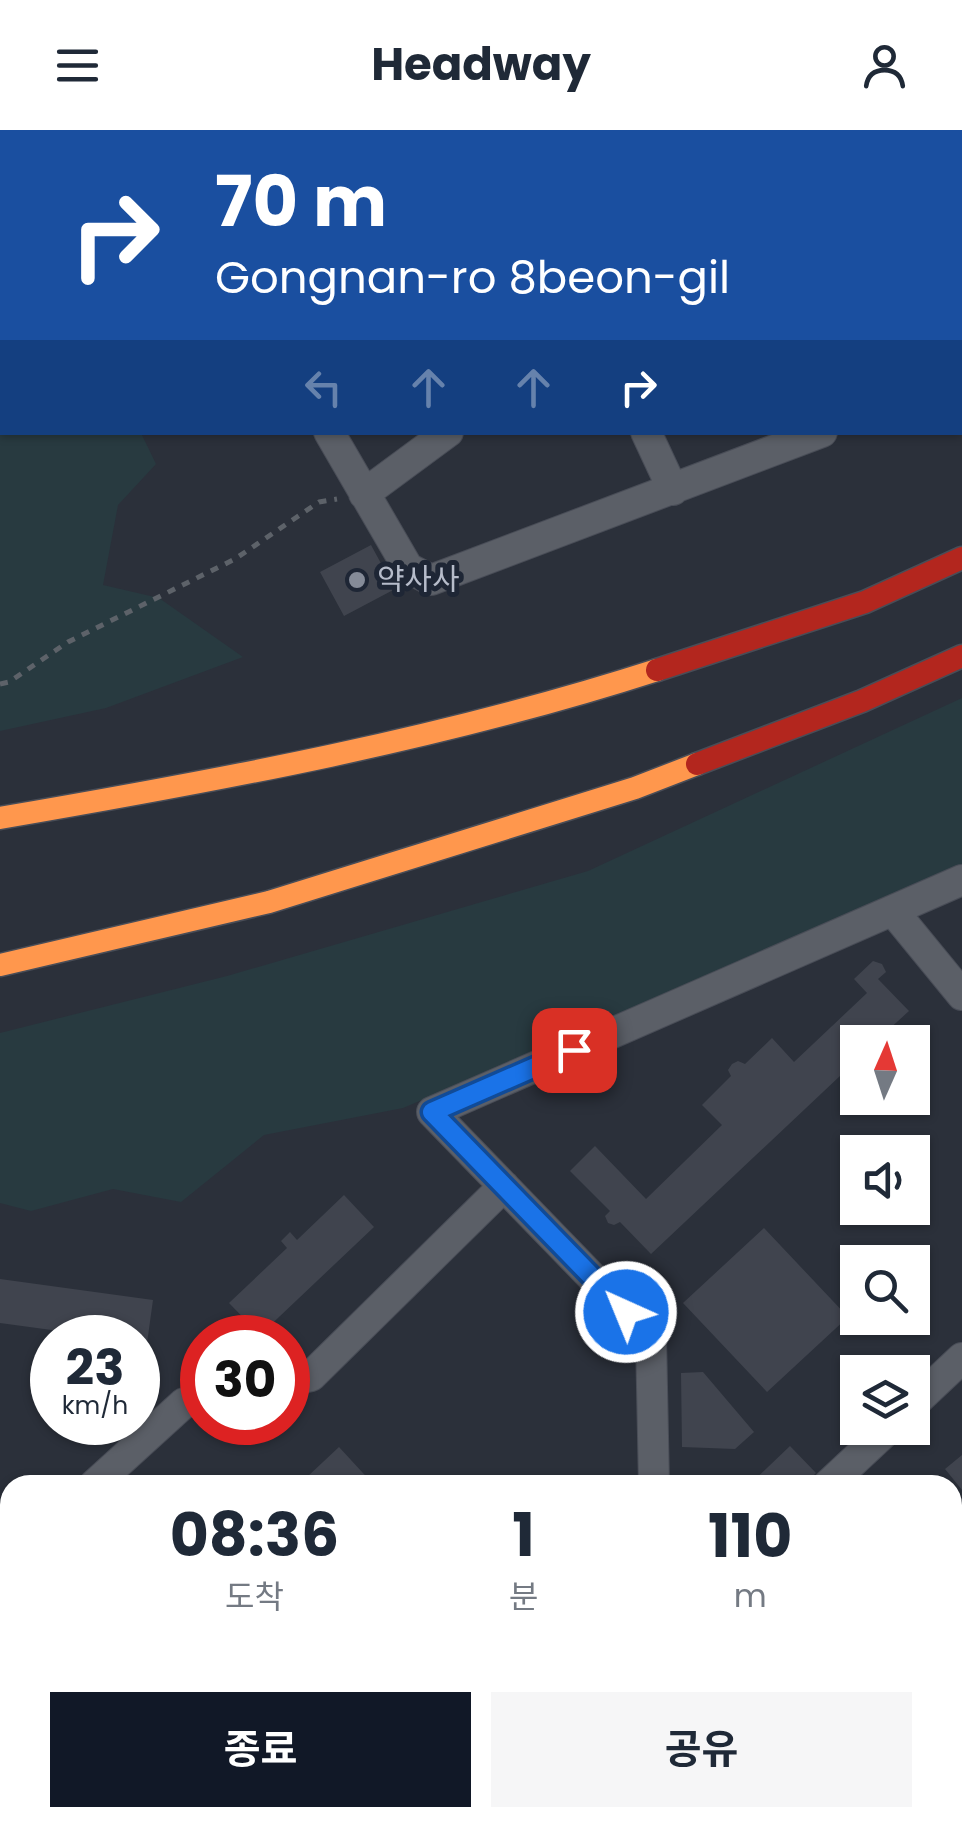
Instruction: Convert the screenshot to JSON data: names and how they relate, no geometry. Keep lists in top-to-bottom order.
{
  "places": ["약사사"],
  "north": "top",
  "page": {
    "header": "Headway",
    "turn": ["70 m", "Gongnan-ro 8beon-gil"],
    "speed": "23 km/h",
    "limit": "30",
    "eta": [
      "08:36",
      "도착",
      "1",
      "분",
      "110",
      "m"
    ],
    "buttons": ["종료", "공유"]
  }
}
